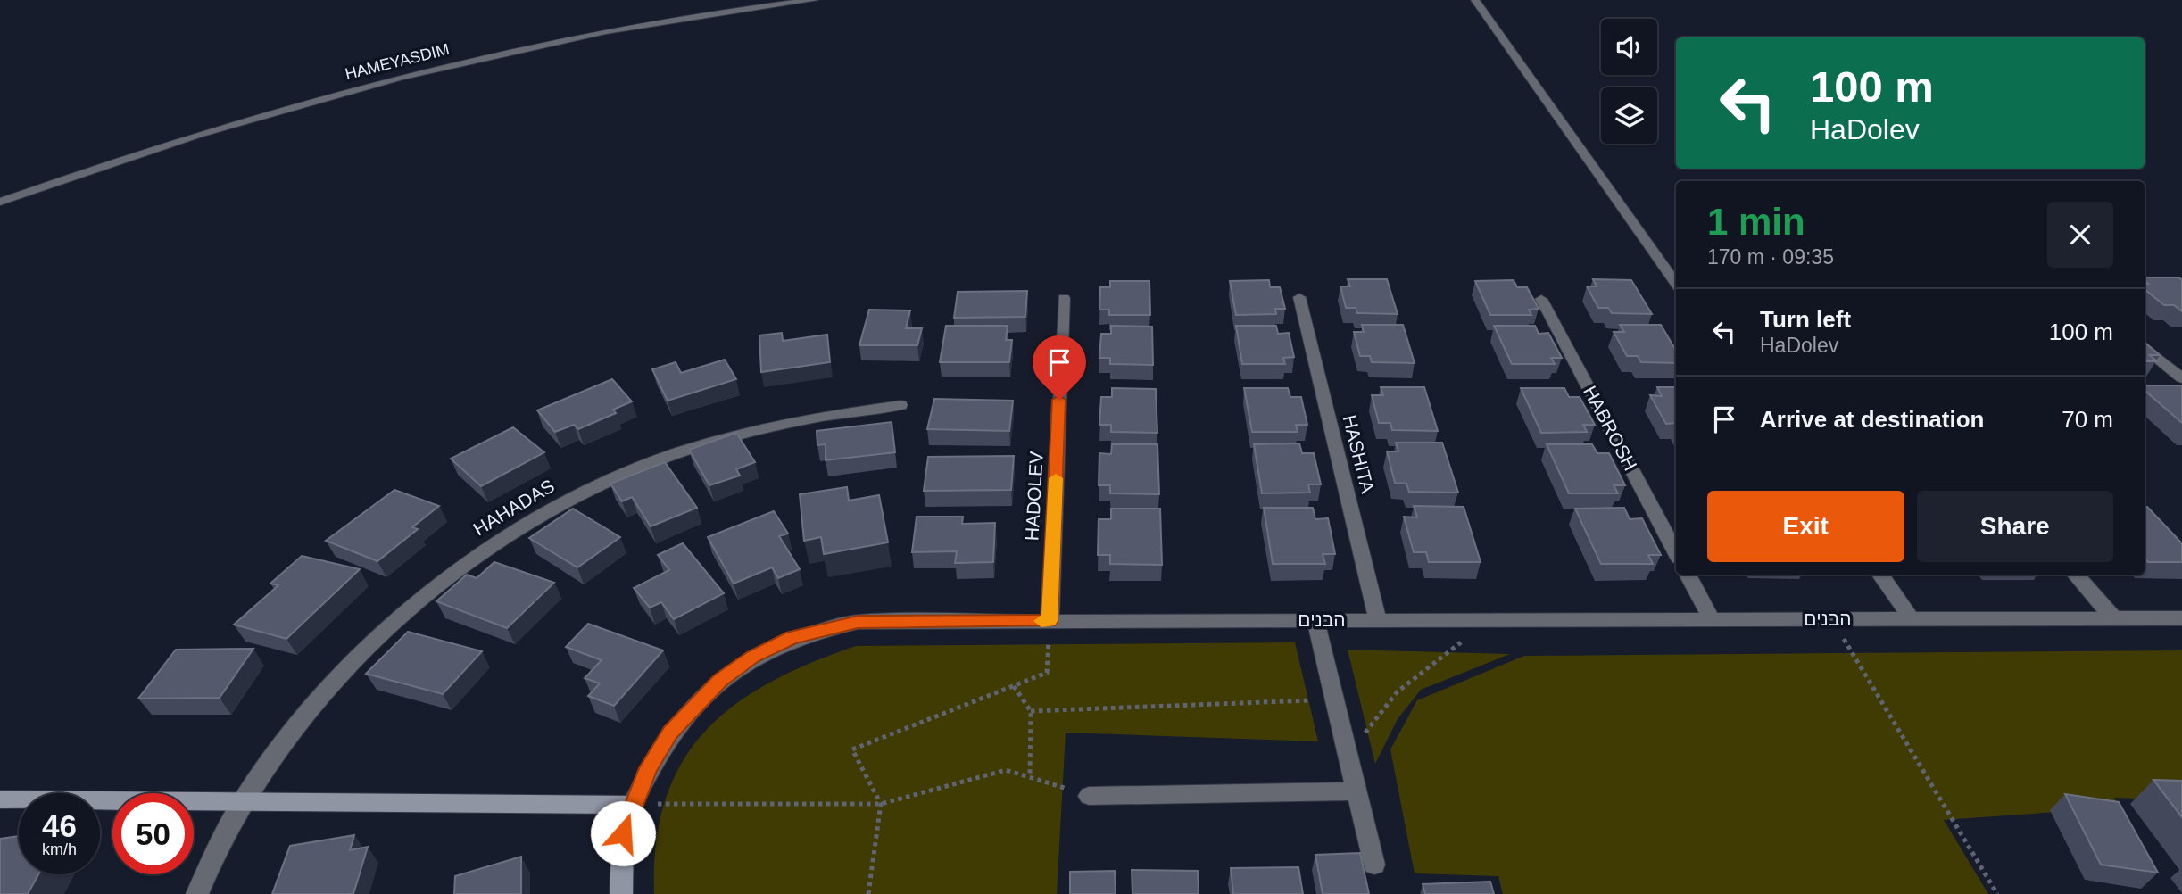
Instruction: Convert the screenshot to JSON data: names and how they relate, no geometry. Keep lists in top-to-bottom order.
{
  "streets": {
    "main road": ["הבנים"],
    "street": [
      "HAMEYASDIM",
      "HABROSH",
      "HASHITA",
      "HADOLEV",
      "HAHADAS"
    ]
  },
  "crossings": [
    ["HASHITA", "הבנים"],
    ["HADOLEV", "הבנים"]
  ],
  "page": {
    "turn": ["100 m", "HaDolev"],
    "heading": ["1 min", "170 m · 09:35"],
    "list": [
      {
        "name": "Turn left",
        "note": "HaDolev",
        "value": "100 m"
      },
      {
        "name": "Arrive at destination",
        "value": "70 m"
      }
    ],
    "buttons": ["Exit", "Share"],
    "speed": "46 km/h",
    "limit": "50"
  }
}
